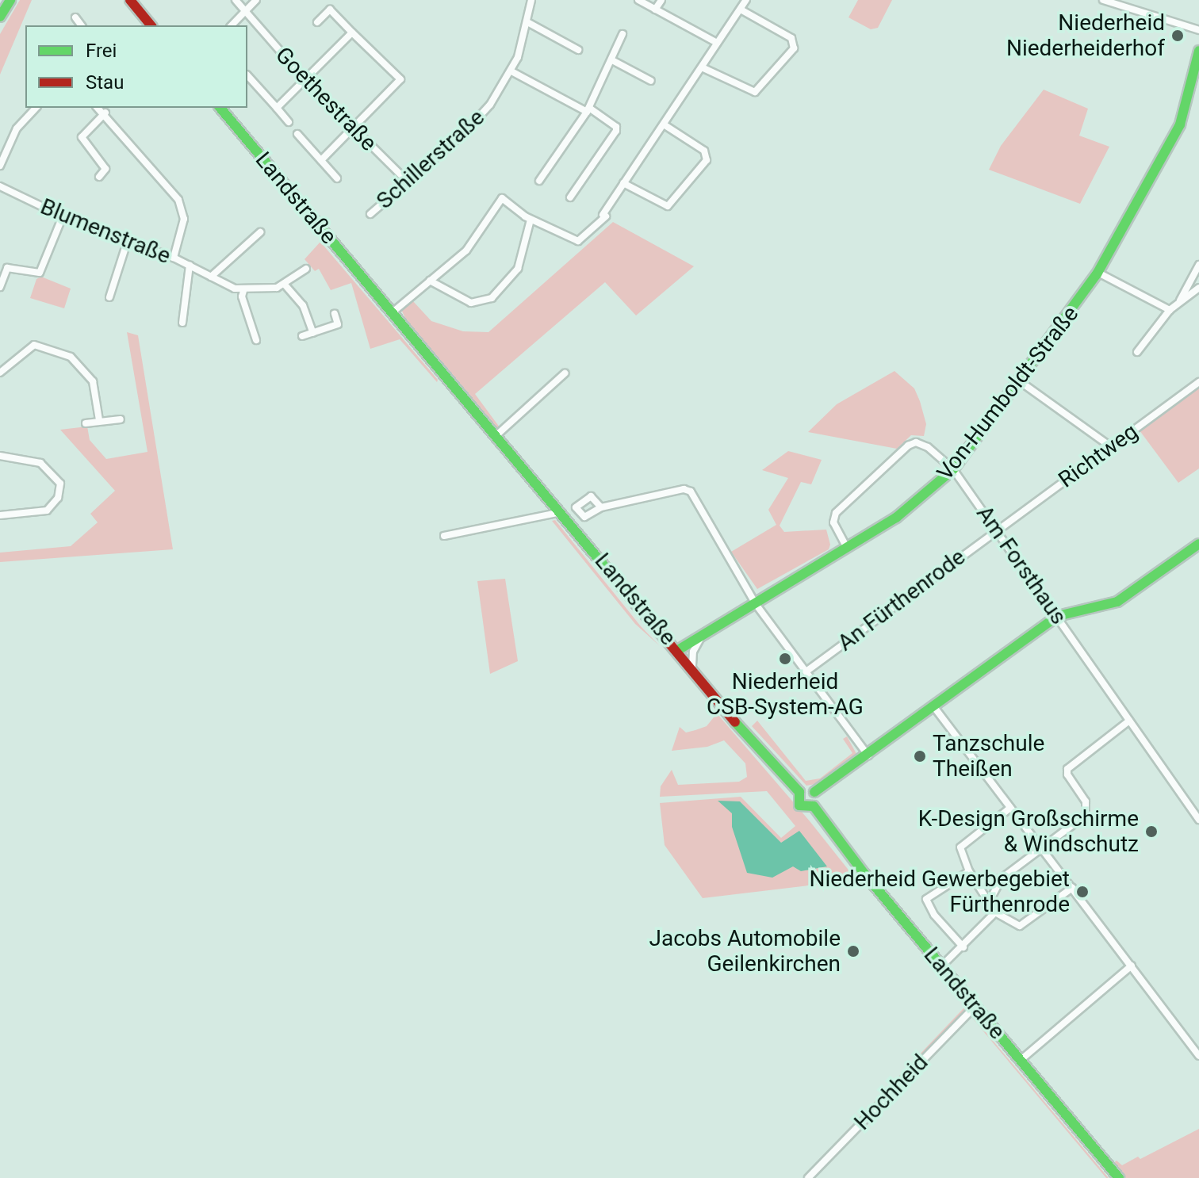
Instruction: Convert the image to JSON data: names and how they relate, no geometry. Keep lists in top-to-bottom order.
{
  "streets": {
    "street": [
      "Goethestraße",
      "Schillerstraße",
      "Landstraße",
      "Blumenstraße",
      "Von-Humboldt-Straße",
      "Richtweg",
      "Am Forsthaus",
      "An Fürthenrode",
      "Hochheid"
    ]
  },
  "crossings": [
    ["Goethestraße", "Schillerstraße"],
    ["Landstraße", "Von-Humboldt-Straße"],
    ["Landstraße", "Hochheid"],
    ["Von-Humboldt-Straße", "Am Forsthaus"],
    ["Richtweg", "Am Forsthaus"],
    ["Richtweg", "An Fürthenrode"],
    ["Am Forsthaus", "An Fürthenrode"]
  ],
  "places": [
    "Niederheid Niederheiderhof",
    "Niederheid CSB-System-AG",
    "Tanzschule Theißen",
    "K-Design Großschirme & Windschutz",
    "Niederheid Gewerbegebiet Fürthenrode",
    "Jacobs Automobile Geilenkirchen"
  ],
  "legend": ["Frei", "Stau"]
}
